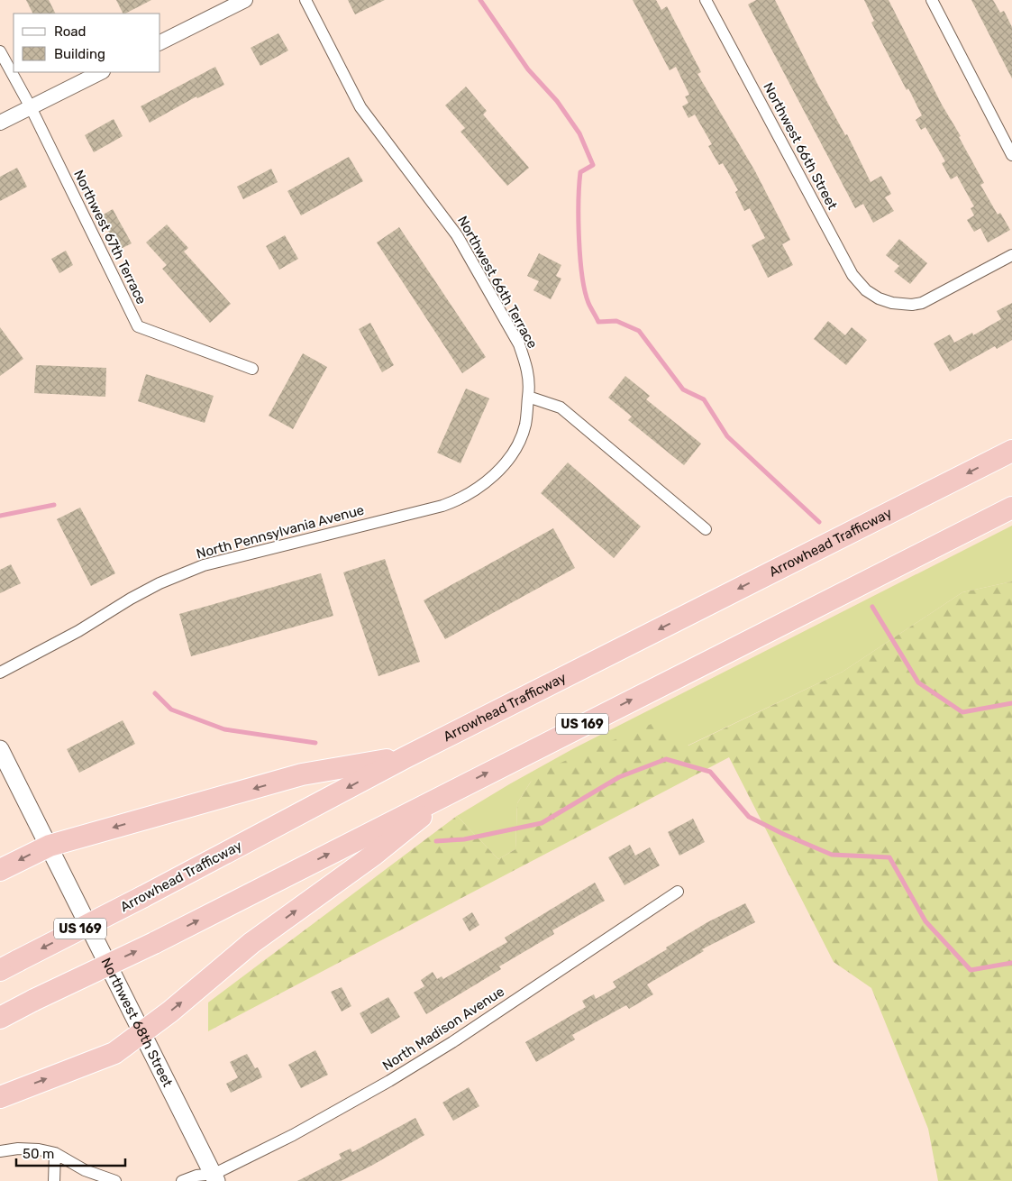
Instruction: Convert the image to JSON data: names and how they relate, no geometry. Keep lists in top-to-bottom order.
{
  "streets": {
    "highway": ["Arrowhead Trafficway", "US 169"],
    "main road": ["Northwest 68th Street"],
    "street": [
      "Northwest 66th Street",
      "Northwest 67th Terrace",
      "Northwest 66th Terrace",
      "North Pennsylvania Avenue",
      "North Madison Avenue"
    ]
  },
  "crossings": [
    ["Northwest 66th Terrace", "North Pennsylvania Avenue"],
    ["Northwest 68th Street", "North Madison Avenue"]
  ],
  "legend": ["Road", "Building"],
  "scale_bar": "50 m"
}
